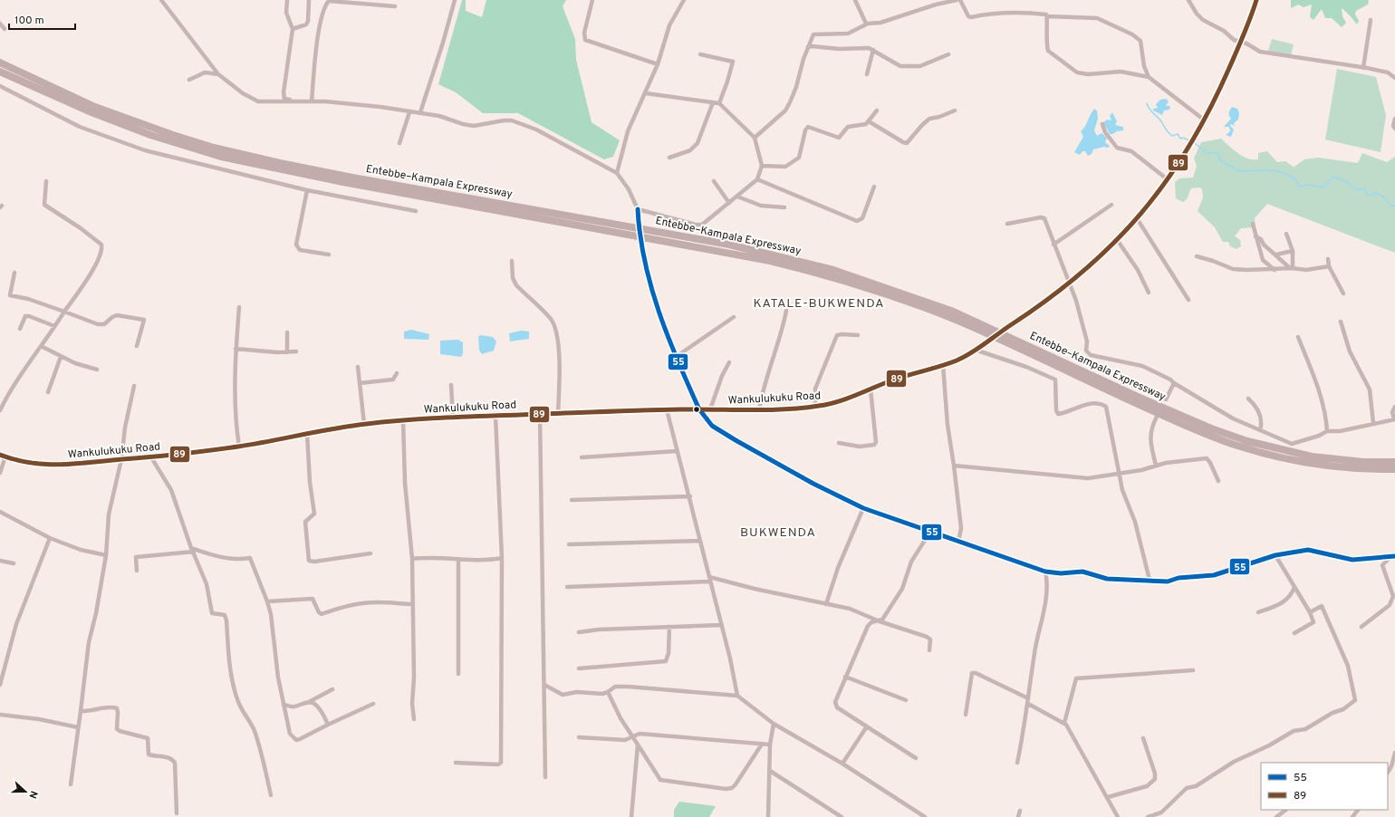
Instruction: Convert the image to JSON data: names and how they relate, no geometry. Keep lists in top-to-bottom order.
{
  "streets": {
    "highway": ["Entebbe–Kampala Expressway"],
    "main road": ["Wankulukuku Road"]
  },
  "districts": ["KATALE-BUKWENDA", "BUKWENDA"],
  "lines": ["transit line 89", "transit line 55"],
  "legend": ["55", "89"],
  "scale_bar": "100 m",
  "north": "right"
}
